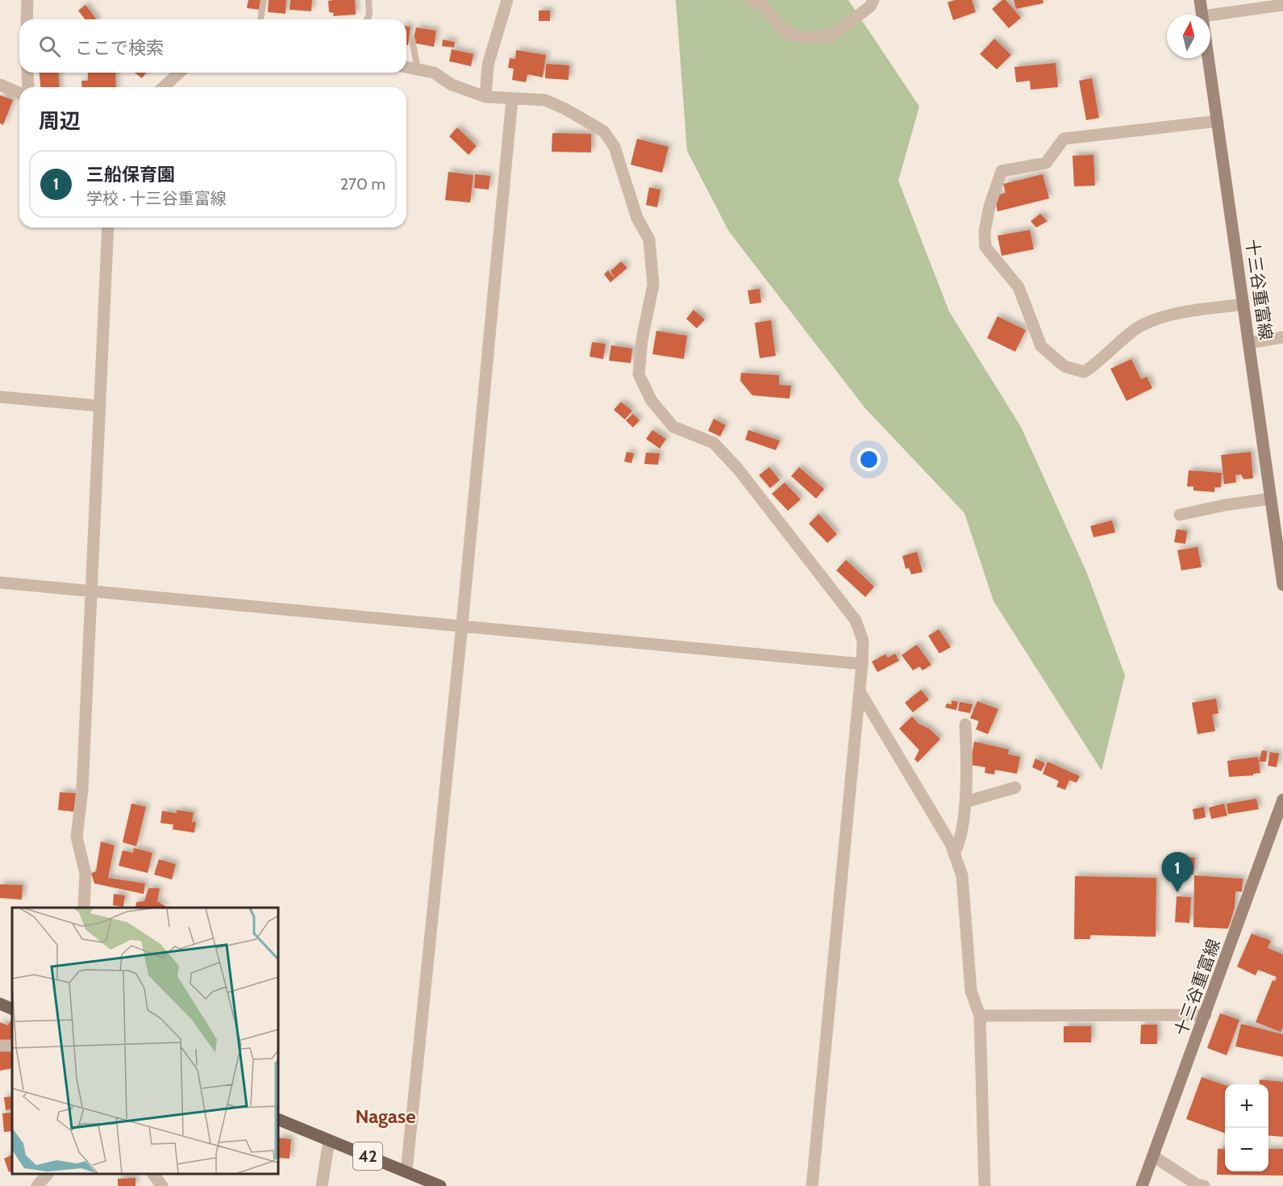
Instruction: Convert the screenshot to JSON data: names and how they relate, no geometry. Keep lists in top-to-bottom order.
{
  "streets": {
    "main road": ["十三谷重富線", "42"]
  },
  "districts": ["Nagase"],
  "north": "top",
  "page": {
    "search": "ここで検索",
    "heading": "周辺",
    "list": [
      {
        "mark": "1",
        "name": "三船保育園",
        "note": "学校 · 十三谷重富線",
        "value": "270 m"
      }
    ],
    "pins": "1",
    "map_buttons": ["+", "−"]
  }
}
